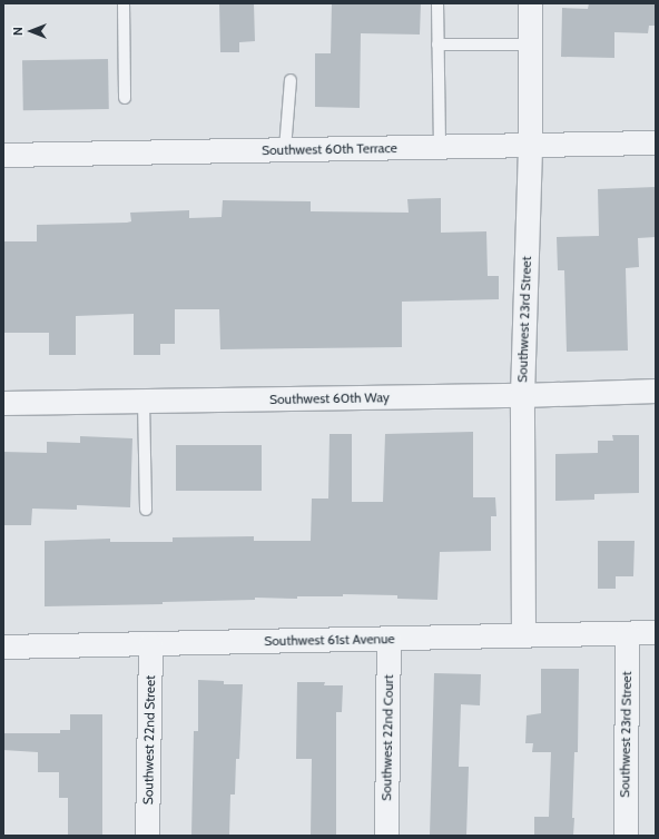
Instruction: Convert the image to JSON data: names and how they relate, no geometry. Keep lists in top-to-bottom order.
{
  "streets": {
    "street": [
      "Southwest 60th Terrace",
      "Southwest 23rd Street",
      "Southwest 60th Way",
      "Southwest 61st Avenue",
      "Southwest 22nd Court",
      "Southwest 22nd Street"
    ]
  },
  "crossings": [
    ["Southwest 60th Terrace", "Southwest 23rd Street"],
    ["Southwest 23rd Street", "Southwest 60th Way"],
    ["Southwest 23rd Street", "Southwest 61st Avenue"],
    ["Southwest 61st Avenue", "Southwest 22nd Court"],
    ["Southwest 61st Avenue", "Southwest 22nd Street"]
  ],
  "north": "left"
}
